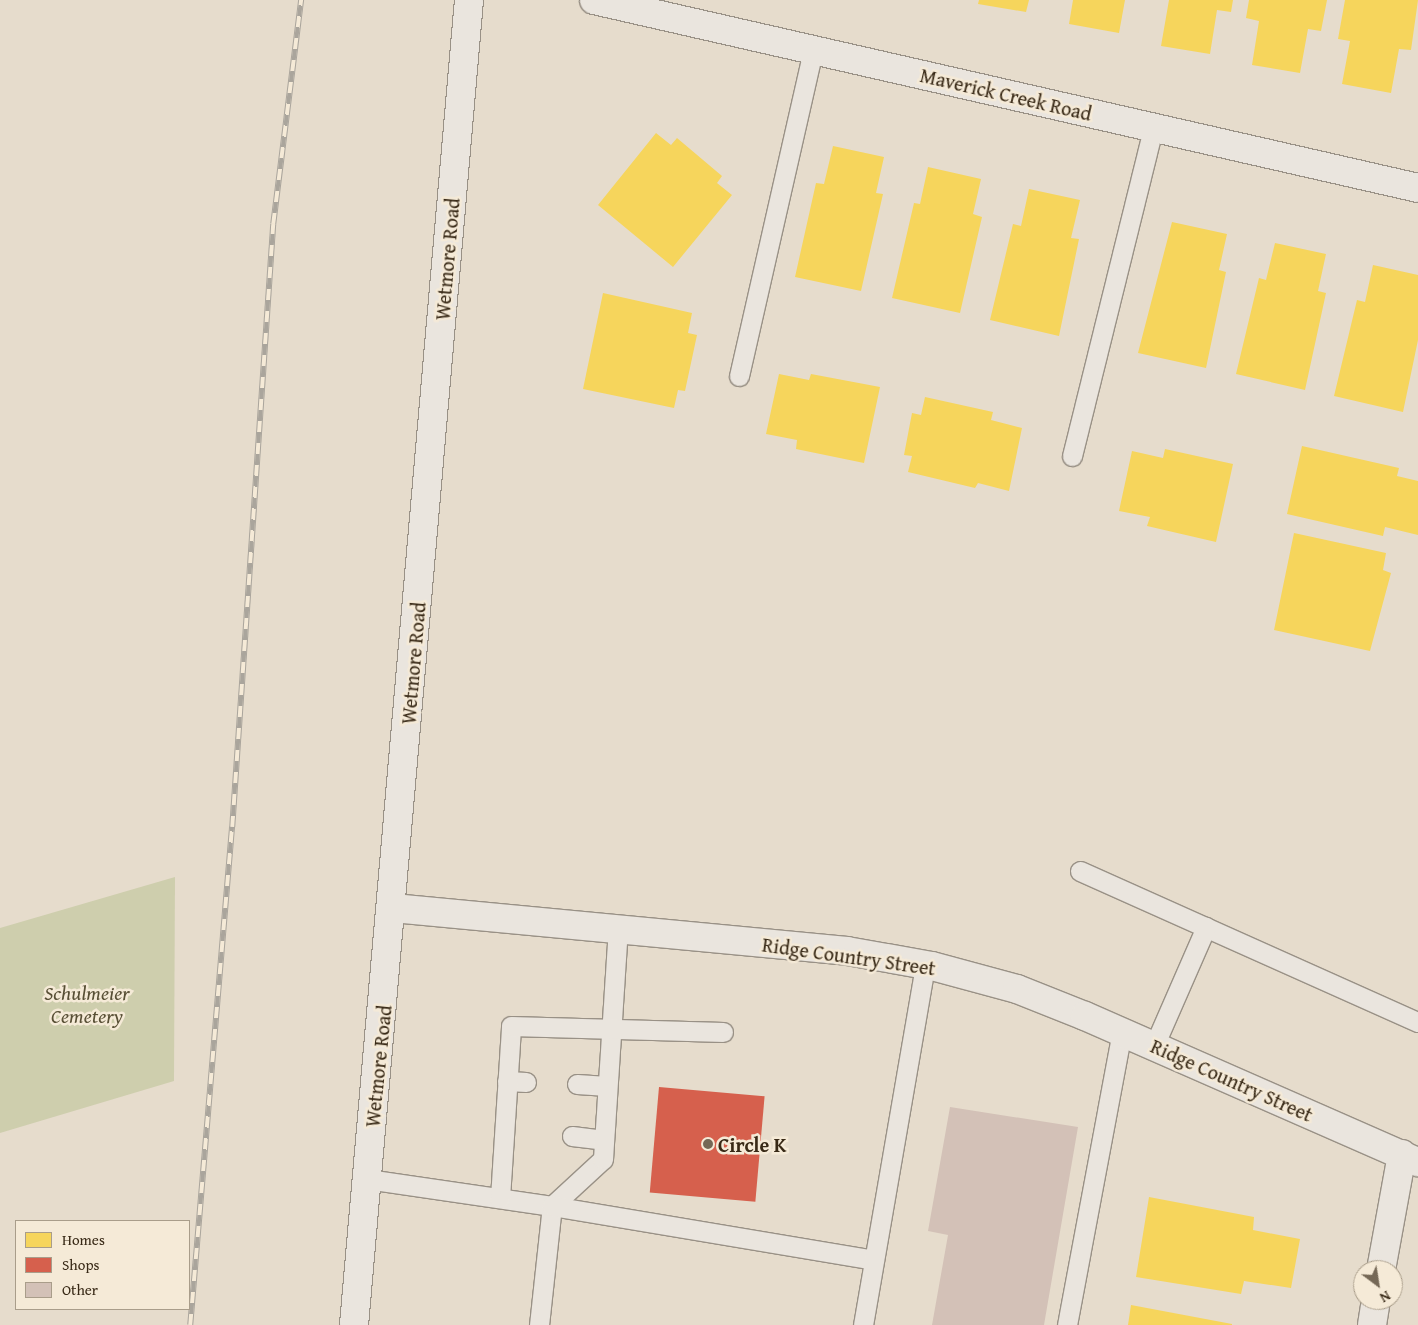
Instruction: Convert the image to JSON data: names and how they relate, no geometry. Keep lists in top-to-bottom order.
{
  "streets": {
    "street": ["Maverick Creek Road", "Wetmore Road", "Ridge Country Street"]
  },
  "crossings": [
    ["Wetmore Road", "Ridge Country Street"]
  ],
  "parks": ["Schulmeier Cemetery"],
  "places": ["Circle K"],
  "legend": ["Homes", "Shops", "Other"],
  "north": "bottom right"
}
